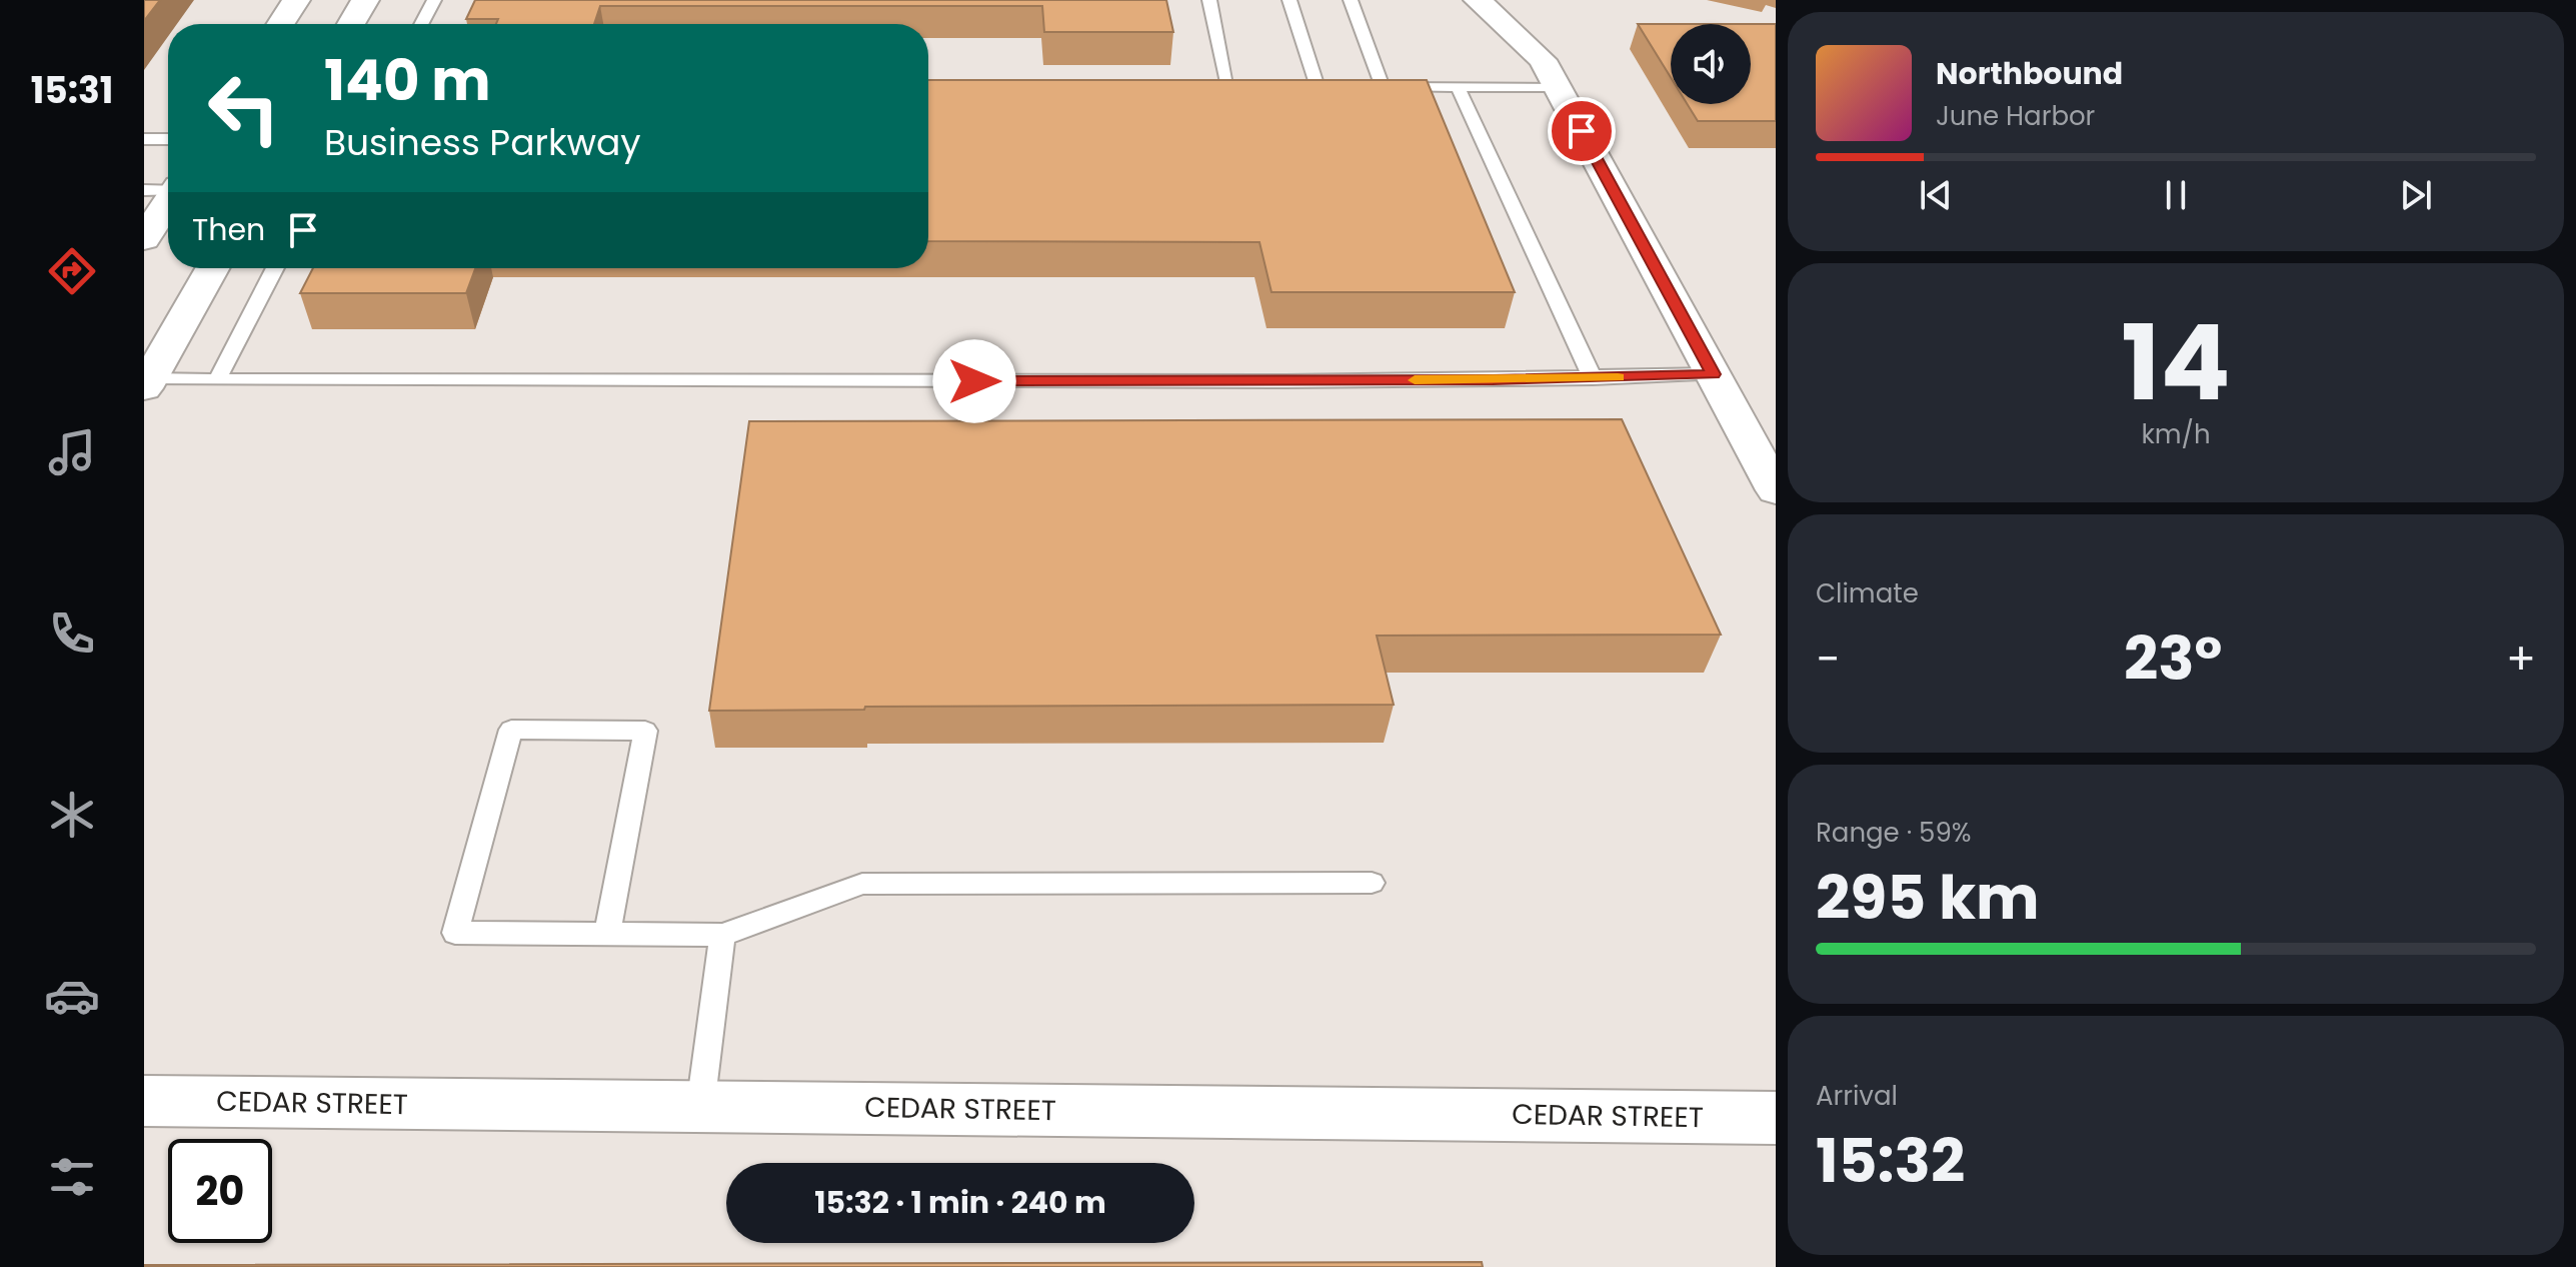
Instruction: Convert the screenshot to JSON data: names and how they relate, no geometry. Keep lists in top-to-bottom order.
{
  "streets": {
    "street": ["CEDAR STREET"]
  },
  "page": {
    "tabs": "15:31",
    "turn": ["140 m", "Business Parkway"],
    "song": ["Northbound", "June Harbor"],
    "then": "Then",
    "tile": [
      ["14", "km/h"],
      "Climate",
      ["Range · 59%", "295 km"],
      ["Arrival", "15:32"]
    ],
    "heat": ["−", "23°", "+"],
    "limit": "20",
    "trip": "15:32 · 1 min · 240 m"
  }
}
